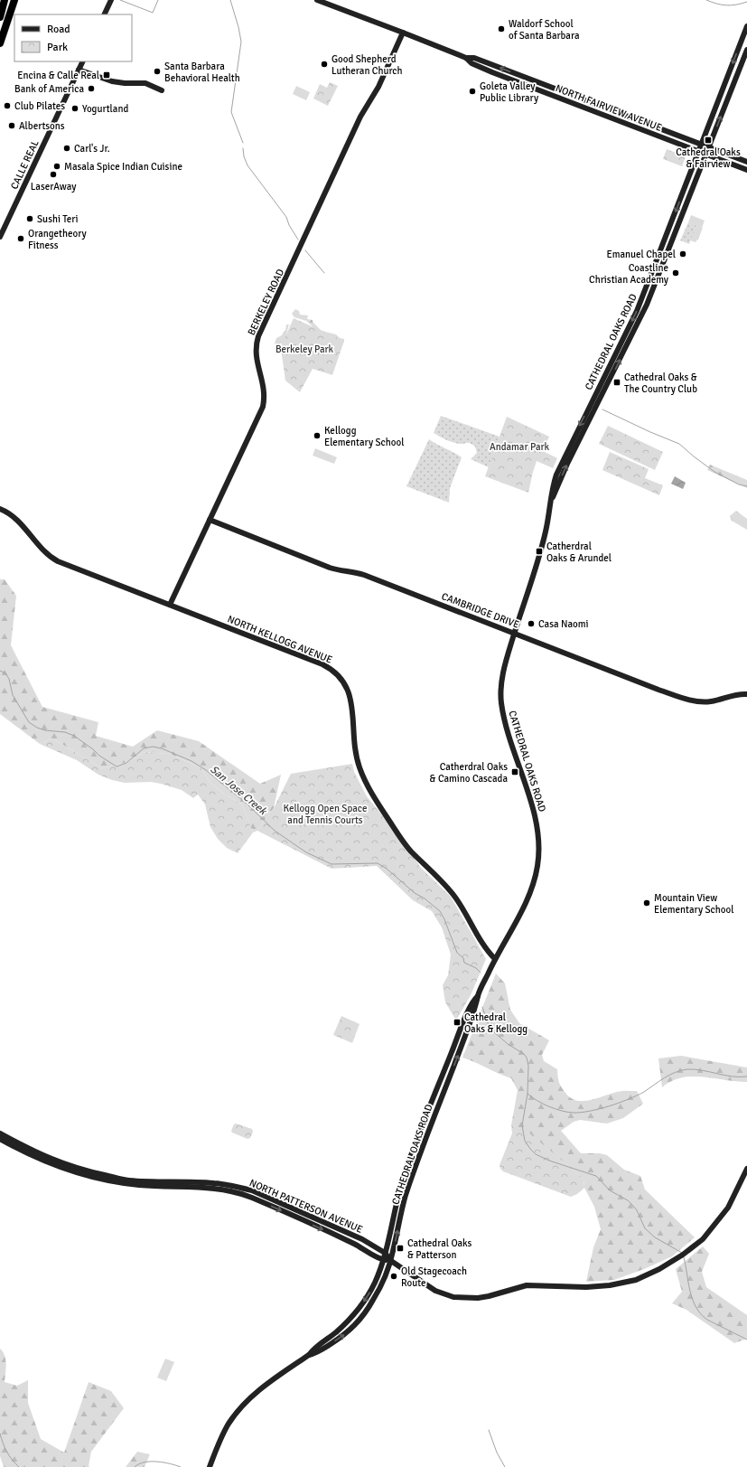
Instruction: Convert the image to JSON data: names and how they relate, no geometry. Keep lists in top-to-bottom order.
{
  "streets": {
    "main road": [
      "NORTH FAIRVIEW AVENUE",
      "CALLE REAL",
      "BERKELEY ROAD",
      "CATHEDRAL OAKS ROAD",
      "CAMBRIDGE DRIVE",
      "NORTH KELLOGG AVENUE",
      "NORTH PATTERSON AVENUE"
    ]
  },
  "crossings": [
    ["NORTH FAIRVIEW AVENUE", "BERKELEY ROAD"],
    ["NORTH FAIRVIEW AVENUE", "CATHEDRAL OAKS ROAD"],
    ["BERKELEY ROAD", "CAMBRIDGE DRIVE"],
    ["BERKELEY ROAD", "NORTH KELLOGG AVENUE"],
    ["CATHEDRAL OAKS ROAD", "CAMBRIDGE DRIVE"],
    ["CATHEDRAL OAKS ROAD", "NORTH KELLOGG AVENUE"],
    ["CATHEDRAL OAKS ROAD", "NORTH PATTERSON AVENUE"]
  ],
  "water": ["San Jose Creek"],
  "parks": ["Berkeley Park", "Andamar Park", "Kellogg Open Space and Tennis Courts"],
  "places": {
    "other": [
      "Waldorf School of Santa Barbara",
      "Good Shepherd Lutheran Church",
      "Santa Barbara Behavioral Health",
      "Bank of America",
      "Goleta Valley Public Library",
      "Club Pilates",
      "Yogurtland",
      "Albertsons",
      "Carl's Jr.",
      "Masala Spice Indian Cuisine",
      "LaserAway",
      "Sushi Teri",
      "Orangetheory Fitness",
      "Emanuel Chapel",
      "Coastline Christian Academy",
      "Kellogg Elementary School",
      "Casa Naomi",
      "Mountain View Elementary School",
      "Old Stagecoach Route"
    ],
    "transit": [
      "Encina & Calle Real",
      "Cathedral Oaks & Fairview",
      "Cathedral Oaks & The Country Club",
      "Catherdral Oaks & Arundel",
      "Catherdral Oaks & Camino Cascada",
      "Cathedral Oaks & Kellogg",
      "Cathedral Oaks & Patterson"
    ]
  },
  "legend": ["Road", "Park"]
}
